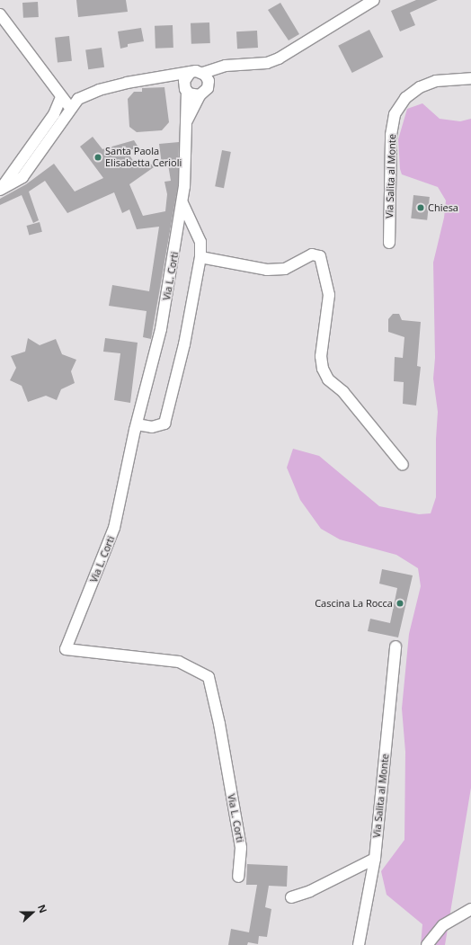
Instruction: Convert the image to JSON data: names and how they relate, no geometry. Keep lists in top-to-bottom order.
{
  "streets": {
    "street": ["Via Salita al Monte", "Via L. Corti"]
  },
  "places": ["Santa Paola Elisabetta Cerioli", "Chiesa", "Cascina La Rocca"],
  "north": "right"
}
